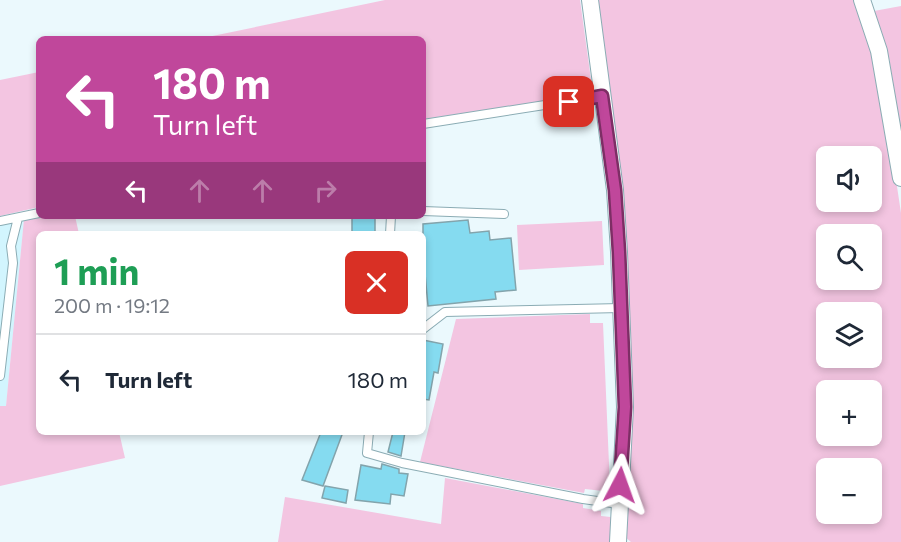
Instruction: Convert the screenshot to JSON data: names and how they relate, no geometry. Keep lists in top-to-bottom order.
{
  "page": {
    "turn": ["180 m", "Turn left"],
    "map_buttons": ["+", "−"],
    "heading": ["1 min", "200 m · 19:12"],
    "list": [
      {
        "name": "Turn left",
        "value": "180 m"
      }
    ]
  }
}
